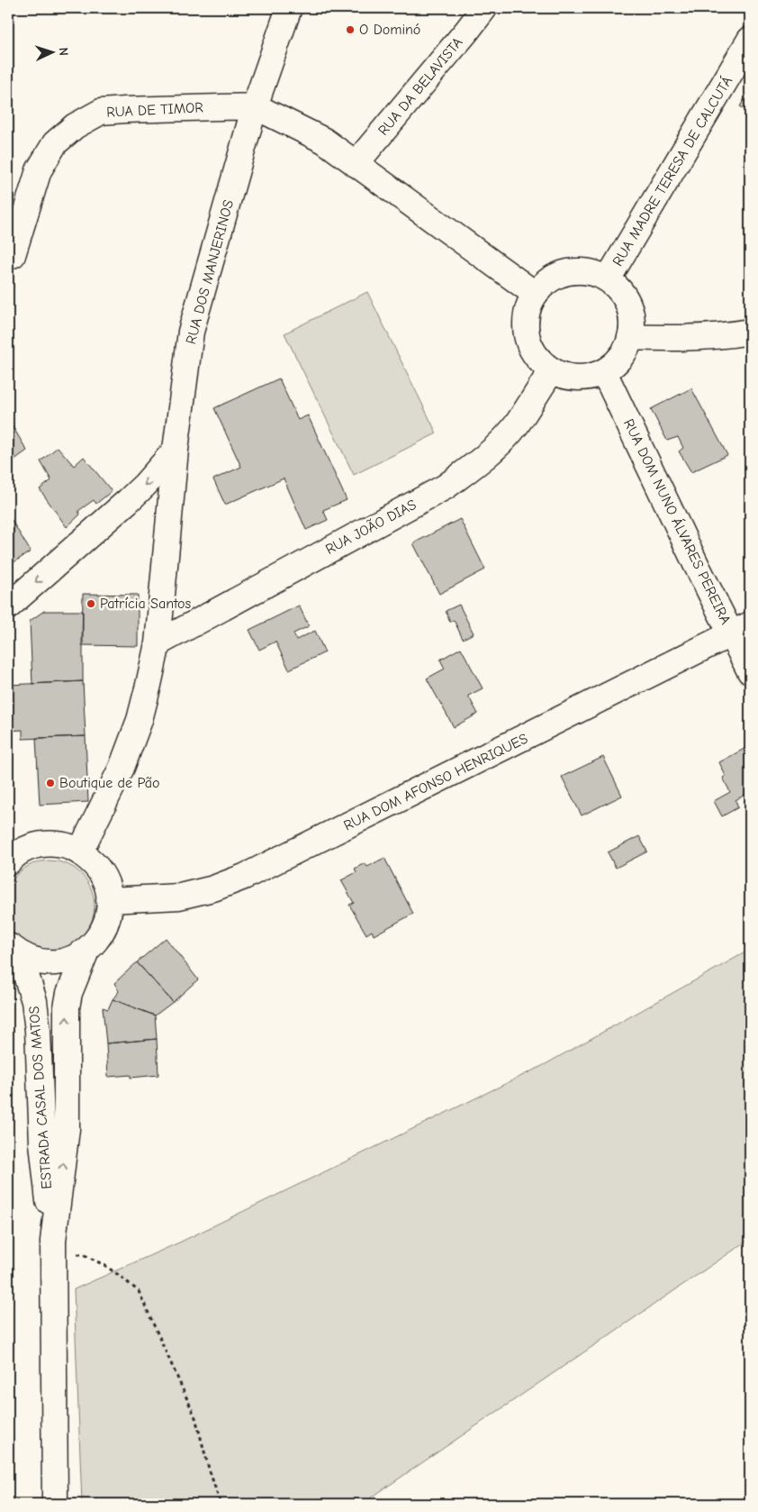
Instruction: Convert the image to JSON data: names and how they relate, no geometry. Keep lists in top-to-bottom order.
{
  "streets": {
    "street": [
      "RUA DA BELAVISTA",
      "RUA DE TIMOR",
      "RUA MADRE TERESA DE CALCUTÁ",
      "RUA DOS MANJERINOS",
      "RUA DOM NUNO ÁLVARES PEREIRA",
      "RUA JOÃO DIAS",
      "RUA DOM AFONSO HENRIQUES",
      "ESTRADA CASAL DOS MATOS"
    ]
  },
  "crossings": [
    ["RUA DE TIMOR", "RUA DOS MANJERINOS"],
    ["RUA MADRE TERESA DE CALCUTÁ", "RUA DOM NUNO ÁLVARES PEREIRA"],
    ["RUA MADRE TERESA DE CALCUTÁ", "RUA JOÃO DIAS"],
    ["RUA DOS MANJERINOS", "RUA JOÃO DIAS"],
    ["RUA DOM NUNO ÁLVARES PEREIRA", "RUA JOÃO DIAS"],
    ["RUA DOM NUNO ÁLVARES PEREIRA", "RUA DOM AFONSO HENRIQUES"]
  ],
  "places": ["O Dominó", "Patrícia Santos", "Boutique de Pão"],
  "north": "right"
}
